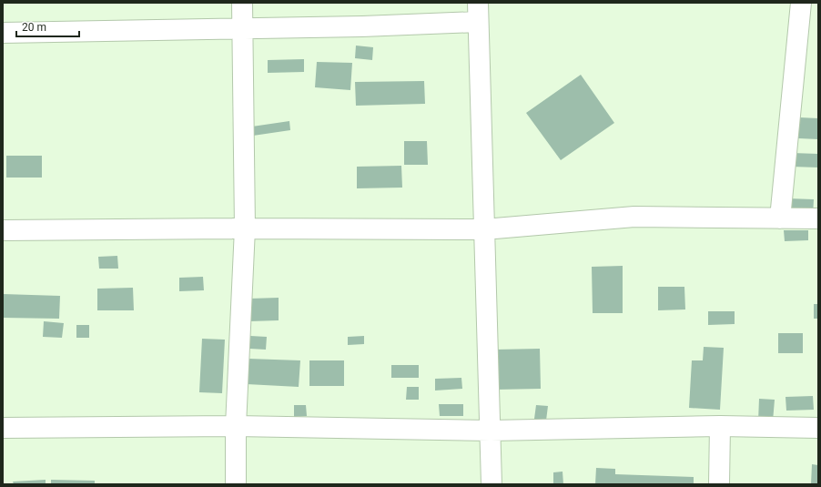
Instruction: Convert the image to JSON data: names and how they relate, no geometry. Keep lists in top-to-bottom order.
{
  "scale_bar": "20 m"
}
